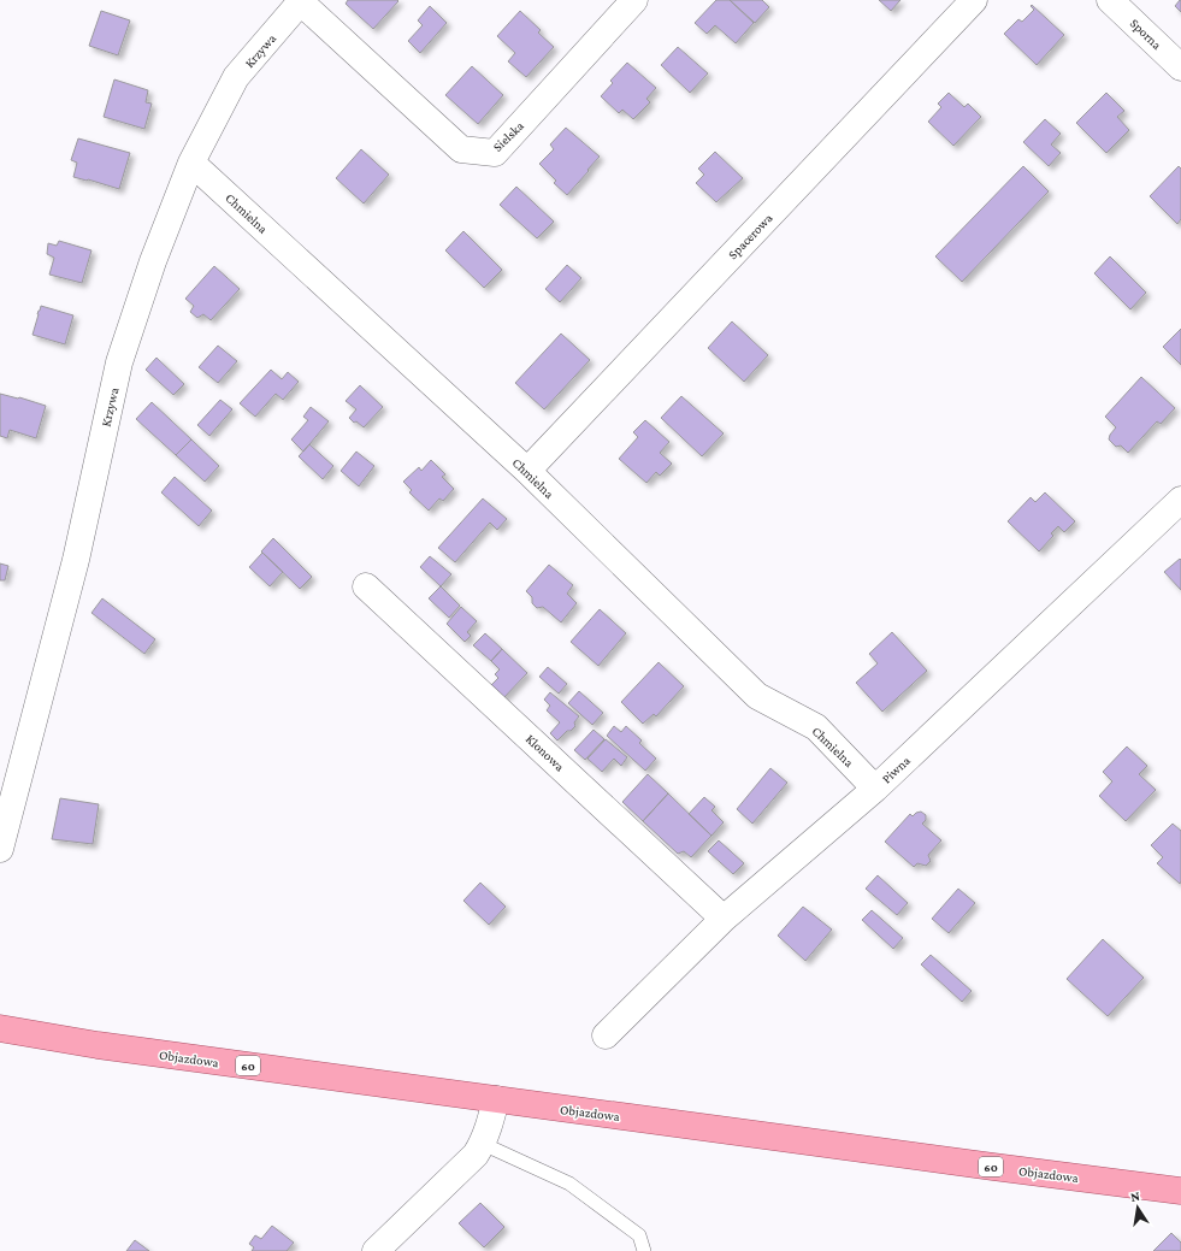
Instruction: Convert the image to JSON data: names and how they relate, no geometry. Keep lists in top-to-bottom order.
{
  "streets": {
    "main road": ["Objazdowa", "60"],
    "street": [
      "Sporna",
      "Krzywa",
      "Sielska",
      "Chmielna",
      "Spacerowa",
      "Klonowa",
      "Piwna"
    ]
  },
  "crossings": [
    ["Krzywa", "Sielska"],
    ["Krzywa", "Chmielna"],
    ["Chmielna", "Spacerowa"],
    ["Chmielna", "Piwna"],
    ["Klonowa", "Piwna"]
  ],
  "north": "top"
}
